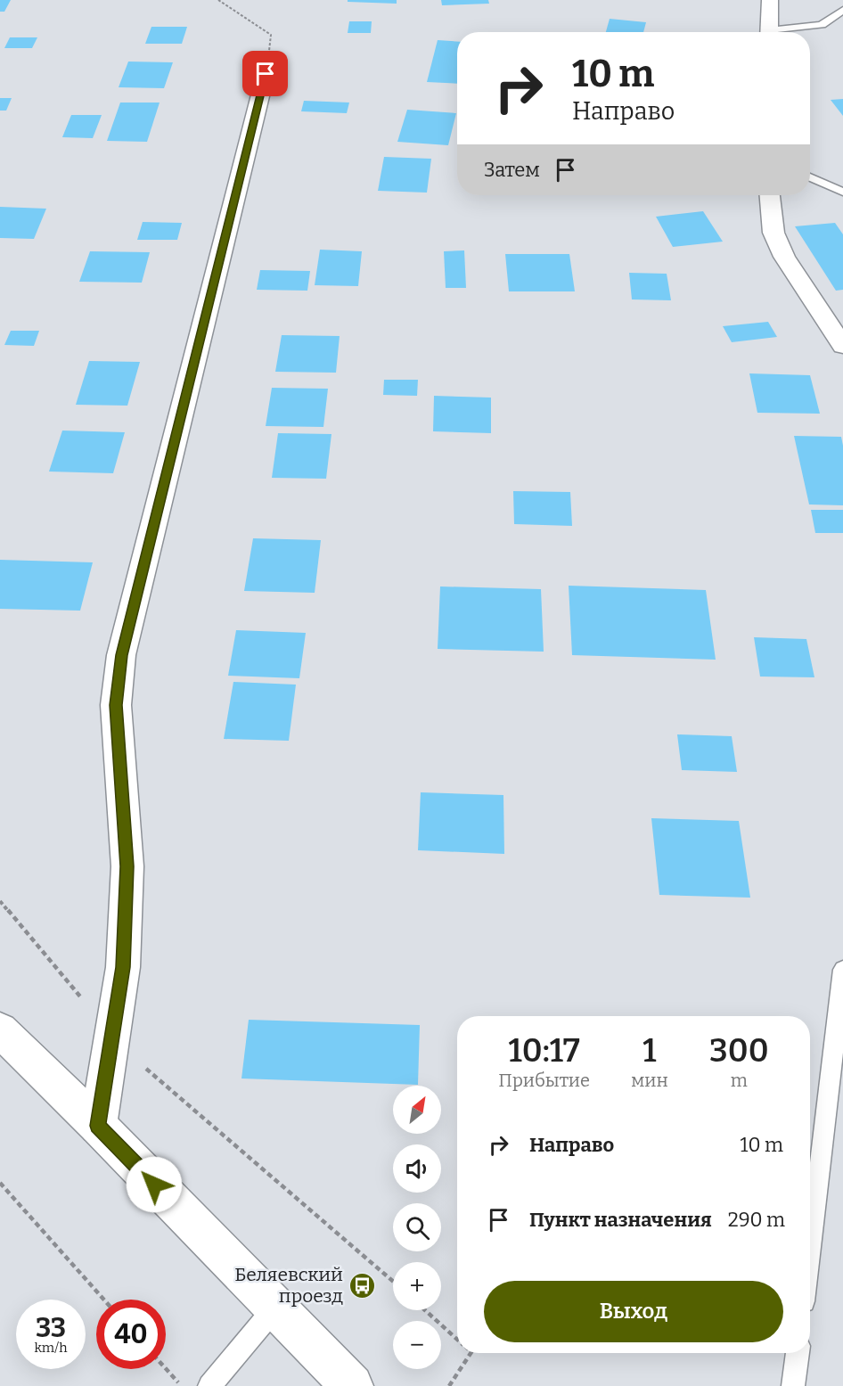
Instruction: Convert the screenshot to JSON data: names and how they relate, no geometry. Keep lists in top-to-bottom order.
{
  "places": {
    "bus stop": ["Беляевский проезд"]
  },
  "north": "top right",
  "page": {
    "turn": ["10 m", "Направо"],
    "then": "Затем",
    "eta": [
      "10:17",
      "Прибытие",
      "1",
      "мин",
      "300",
      "m"
    ],
    "map_buttons": ["+", "−"],
    "list": [
      {
        "name": "Направо",
        "value": "10 m"
      },
      {
        "name": "Пункт назначения",
        "value": "290 m"
      }
    ],
    "buttons": "Выход",
    "speed": "33 km/h",
    "limit": "40"
  }
}
